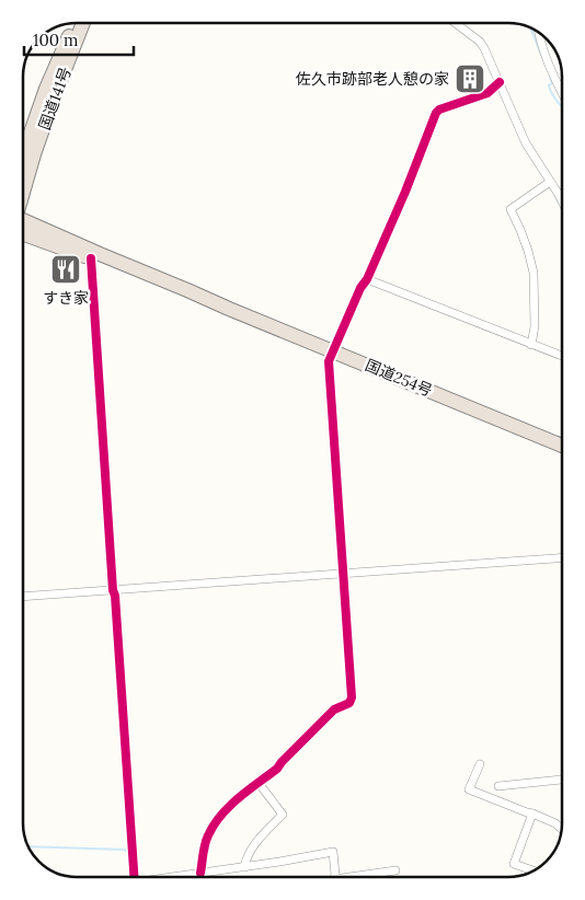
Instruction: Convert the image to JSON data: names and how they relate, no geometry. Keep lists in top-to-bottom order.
{
  "streets": {
    "highway": ["国道141号", "国道254号"]
  },
  "places": {
    "building": ["佐久市跡部老人憩の家"],
    "restaurant": ["すき家"]
  },
  "scale_bar": "100 m"
}
